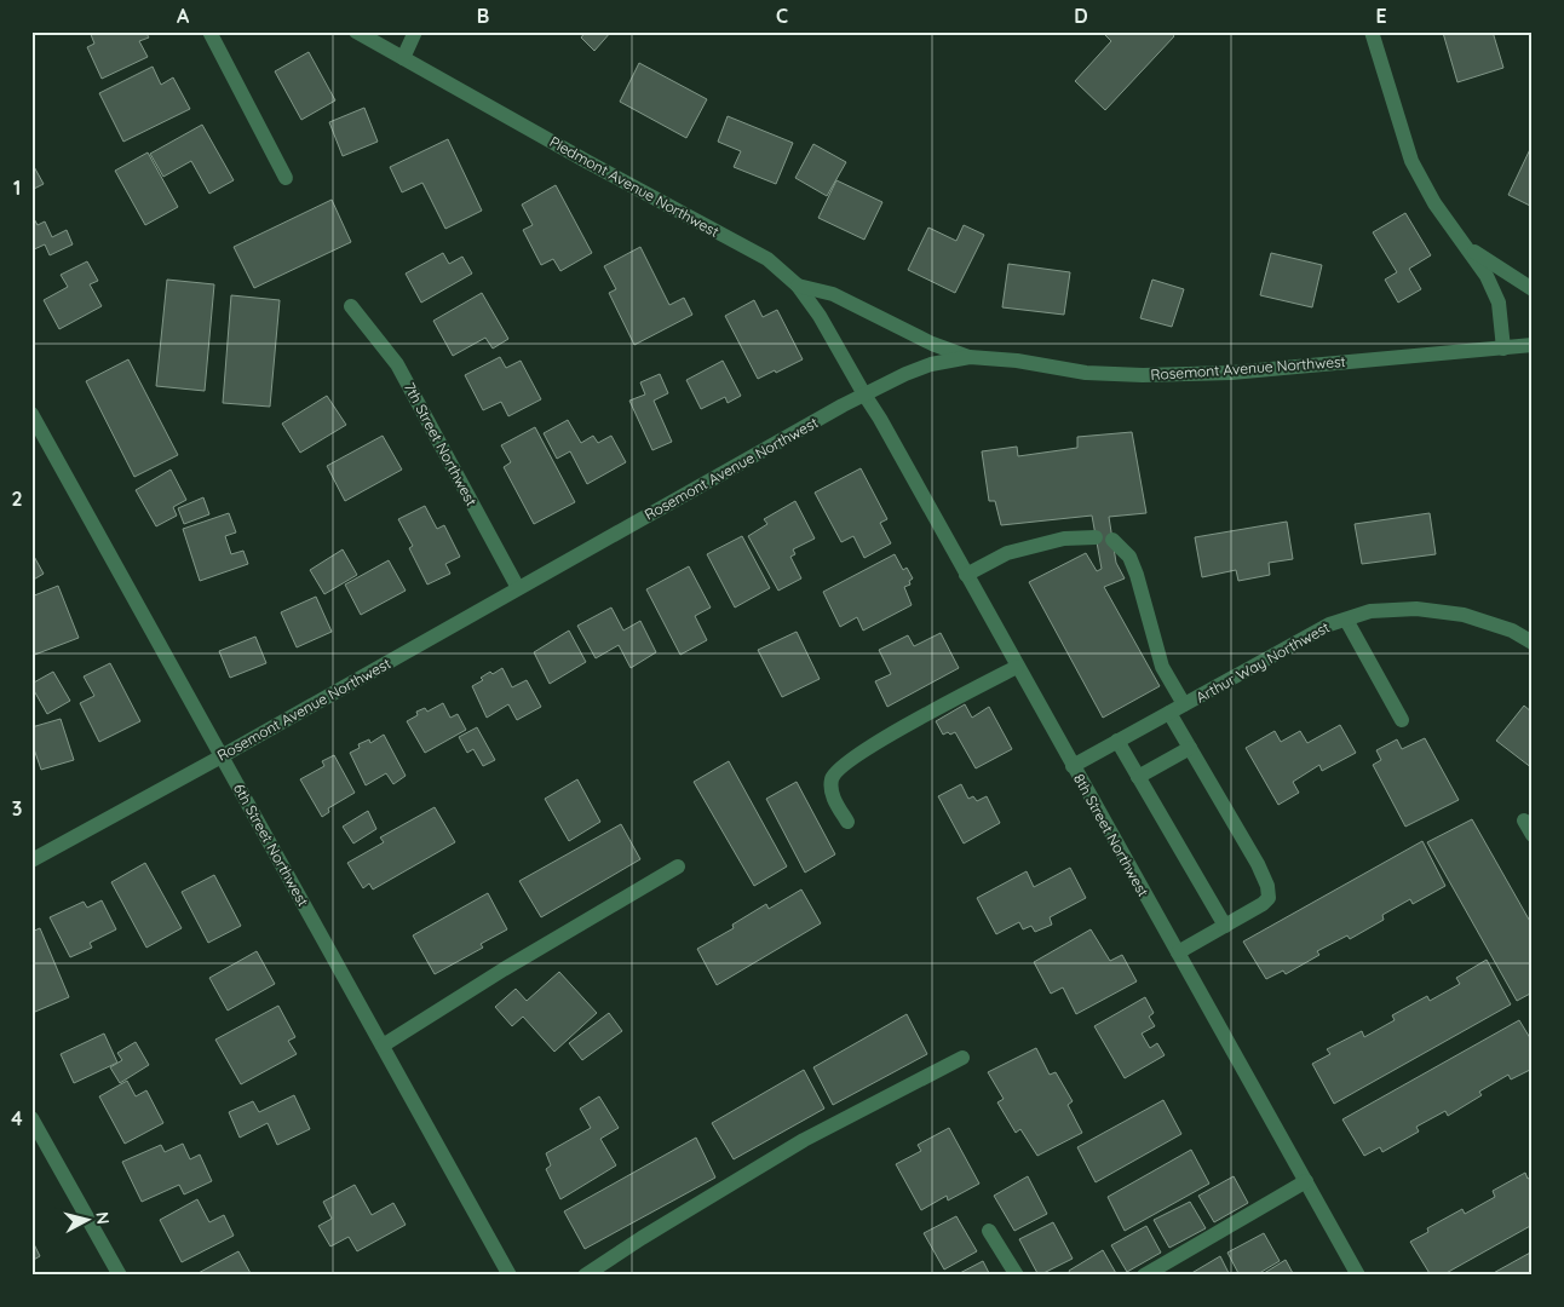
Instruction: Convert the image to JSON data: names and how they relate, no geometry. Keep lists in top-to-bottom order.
{
  "streets": {
    "street": [
      "Piedmont Avenue Northwest",
      "Rosemont Avenue Northwest",
      "7th Street Northwest",
      "Arthur Way Northwest",
      "8th Street Northwest",
      "6th Street Northwest"
    ]
  },
  "crossings": [
    ["Piedmont Avenue Northwest", "Rosemont Avenue Northwest"],
    ["Piedmont Avenue Northwest", "8th Street Northwest"],
    ["Rosemont Avenue Northwest", "7th Street Northwest"],
    ["Rosemont Avenue Northwest", "8th Street Northwest"],
    ["Rosemont Avenue Northwest", "6th Street Northwest"],
    ["Arthur Way Northwest", "8th Street Northwest"]
  ],
  "north": "right",
  "grid": {
    "columns": [
      "A",
      "B",
      "C",
      "D",
      "E"
    ],
    "rows": [
      "1",
      "2",
      "3",
      "4"
    ]
  }
}
